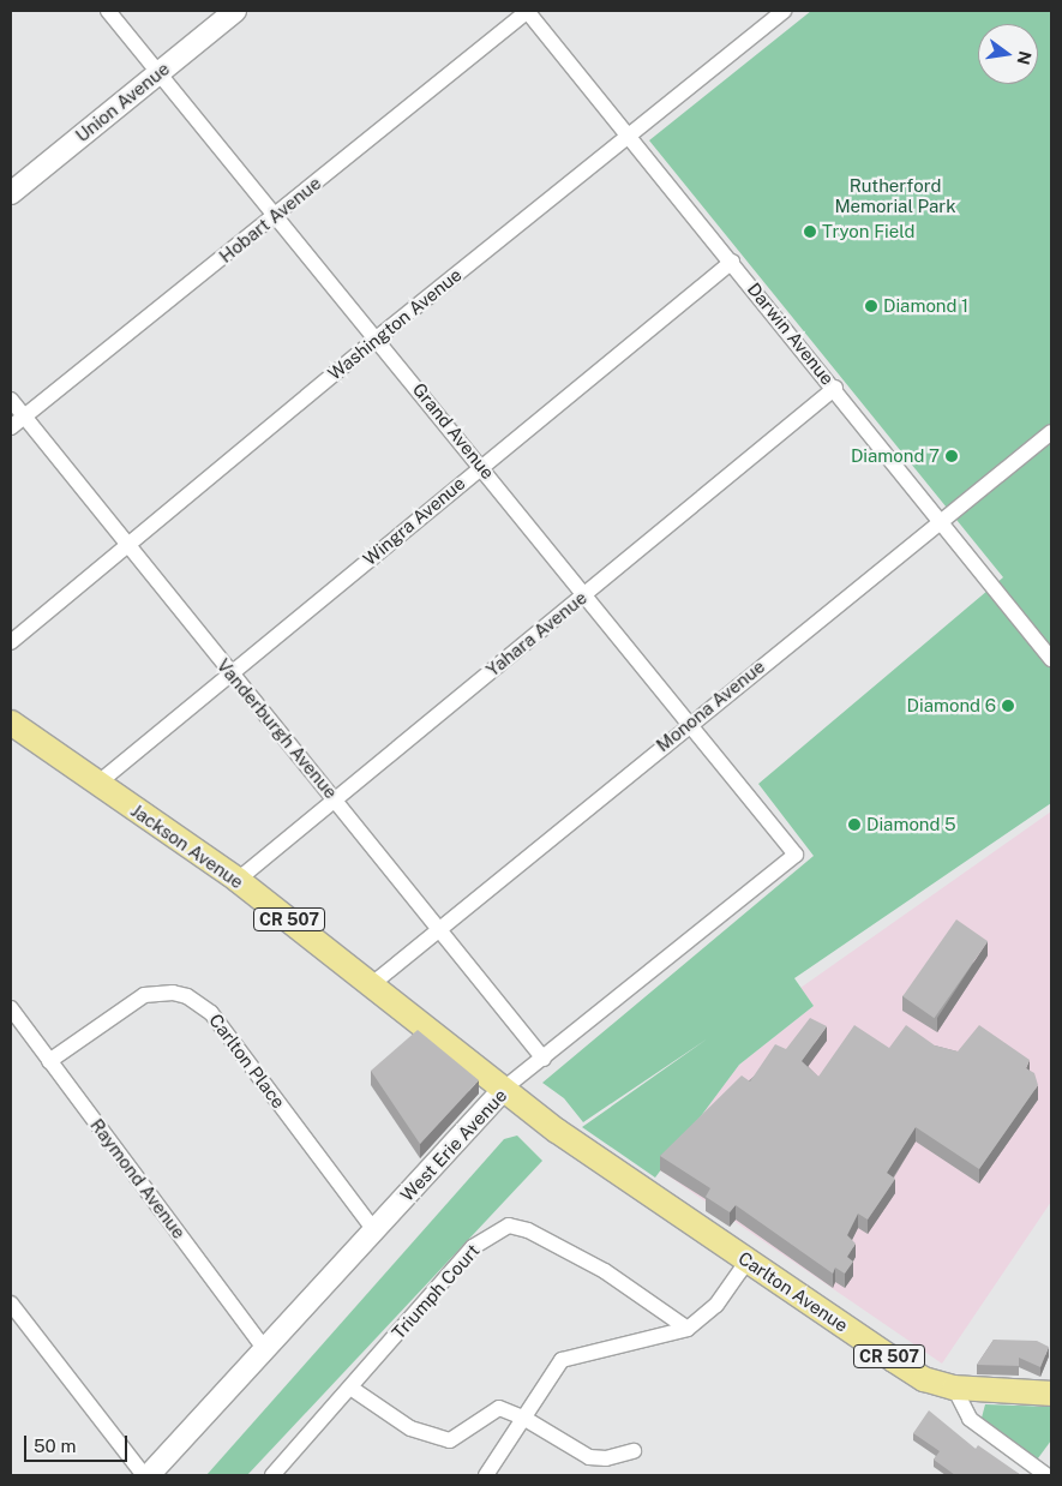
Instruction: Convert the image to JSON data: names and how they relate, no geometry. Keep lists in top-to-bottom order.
{
  "streets": {
    "main road": ["Jackson Avenue", "CR 507", "Carlton Avenue"],
    "street": [
      "Union Avenue",
      "Hobart Avenue",
      "Washington Avenue",
      "Darwin Avenue",
      "Grand Avenue",
      "Wingra Avenue",
      "Yahara Avenue",
      "Monona Avenue",
      "Vanderburgh Avenue",
      "Carlton Place",
      "West Erie Avenue",
      "Raymond Avenue",
      "Triumph Court"
    ]
  },
  "crossings": [
    ["Union Avenue", "Grand Avenue"],
    ["Hobart Avenue", "Darwin Avenue"],
    ["Hobart Avenue", "Grand Avenue"],
    ["Hobart Avenue", "Vanderburgh Avenue"],
    ["Washington Avenue", "Darwin Avenue"],
    ["Washington Avenue", "Grand Avenue"],
    ["Washington Avenue", "Vanderburgh Avenue"],
    ["Darwin Avenue", "Wingra Avenue"],
    ["Darwin Avenue", "Yahara Avenue"],
    ["Darwin Avenue", "Monona Avenue"],
    ["Grand Avenue", "Wingra Avenue"],
    ["Grand Avenue", "Yahara Avenue"],
    ["Grand Avenue", "Monona Avenue"],
    ["Grand Avenue", "West Erie Avenue"],
    ["Wingra Avenue", "Vanderburgh Avenue"],
    ["Wingra Avenue", "Jackson Avenue"],
    ["Yahara Avenue", "Vanderburgh Avenue"],
    ["Yahara Avenue", "Jackson Avenue"],
    ["Monona Avenue", "Vanderburgh Avenue"],
    ["Monona Avenue", "Jackson Avenue"],
    ["Vanderburgh Avenue", "West Erie Avenue"],
    ["Jackson Avenue", "West Erie Avenue"],
    ["Jackson Avenue", "Carlton Avenue"],
    ["Carlton Place", "West Erie Avenue"],
    ["Carlton Place", "Raymond Avenue"],
    ["West Erie Avenue", "Raymond Avenue"]
  ],
  "parks": ["Rutherford Memorial Park"],
  "places": [
    "Tryon Field",
    "Diamond 1",
    "Diamond 7",
    "Diamond 6",
    "Diamond 5"
  ],
  "scale_bar": "50 m",
  "north": "right"
}
